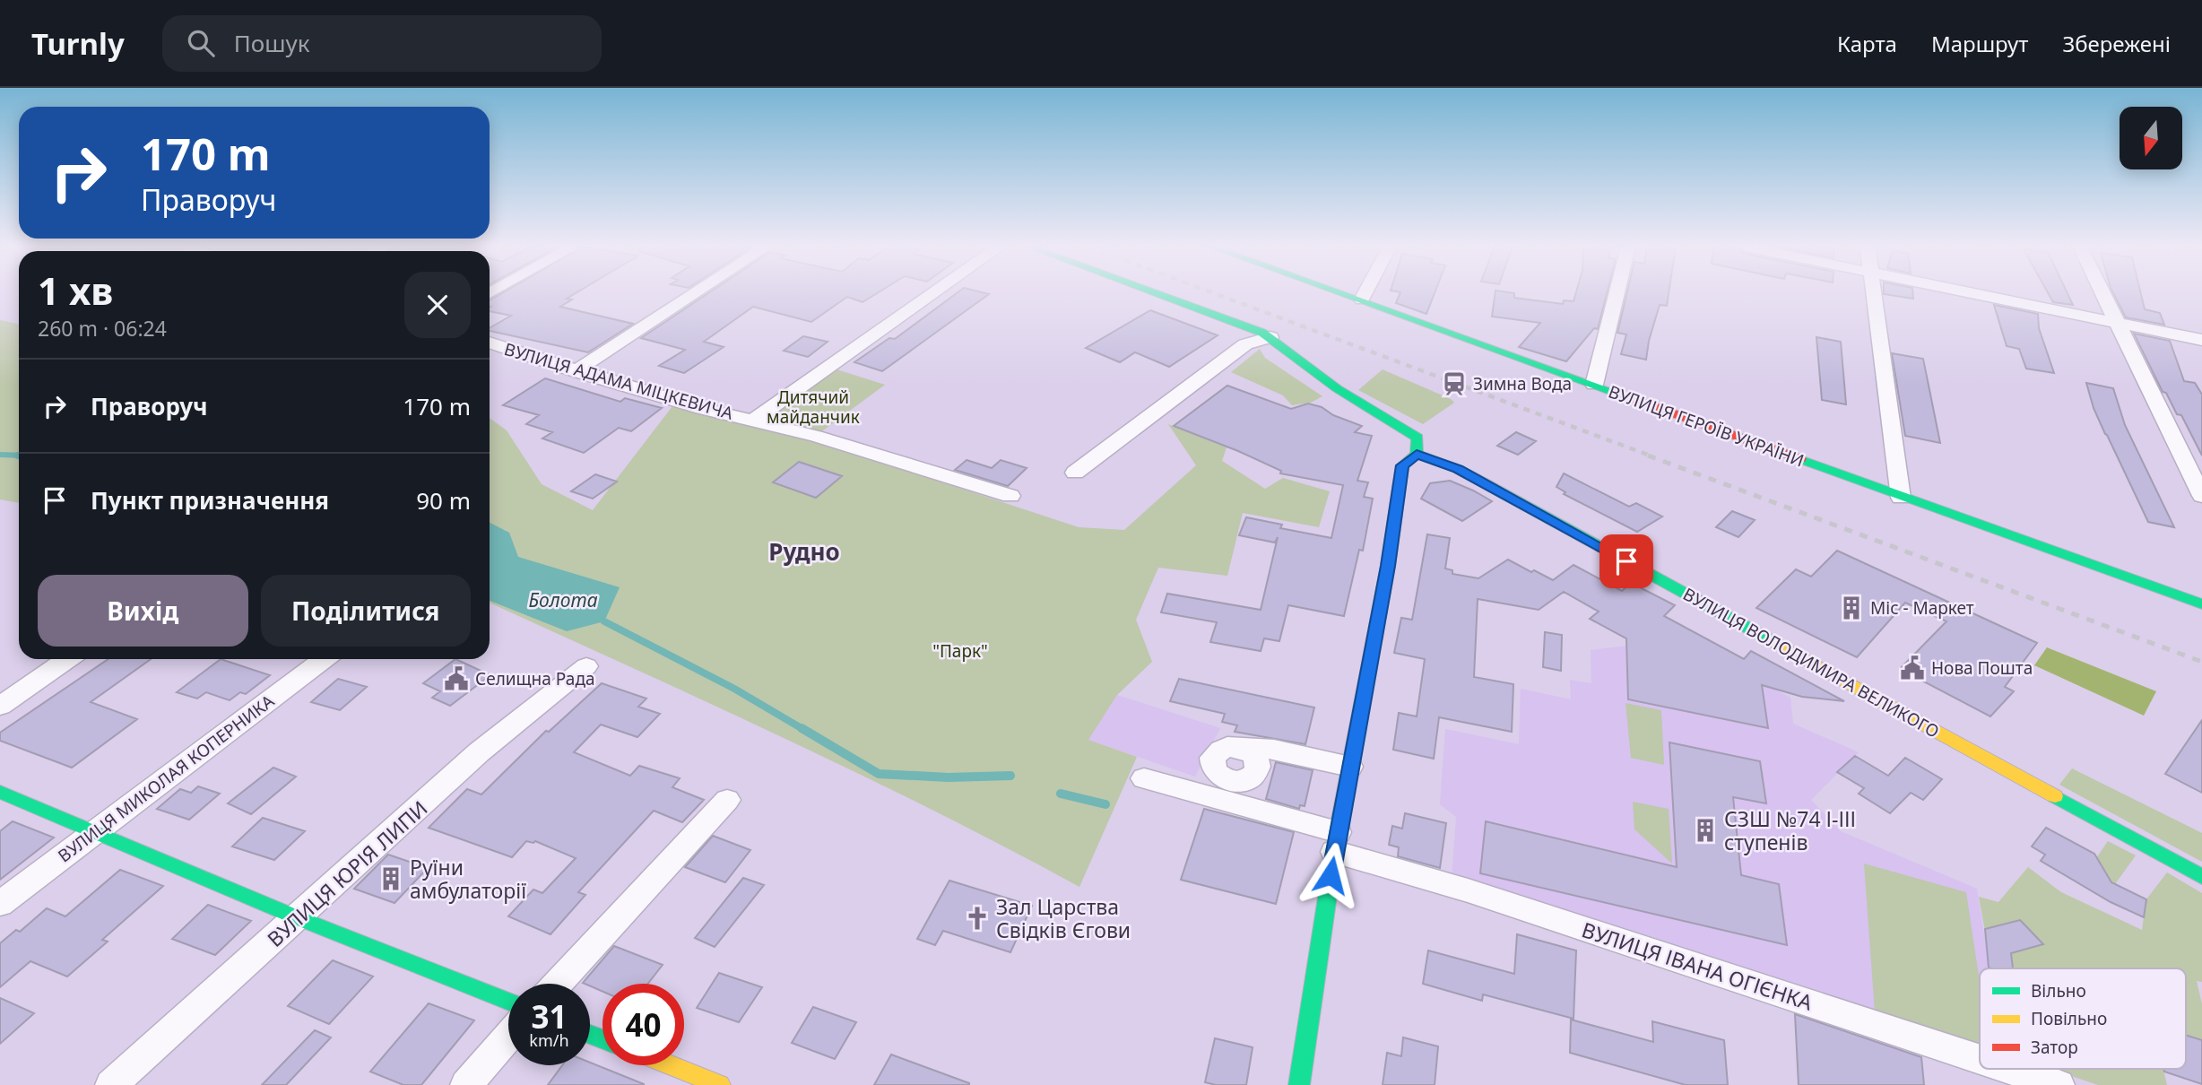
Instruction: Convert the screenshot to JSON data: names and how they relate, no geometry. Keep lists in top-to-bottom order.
{
  "streets": {
    "street": [
      "ВУЛИЦЯ АДАМА МІЦКЕВИЧА",
      "ВУЛИЦЯ ГЕРОЇВ УКРАЇНИ",
      "ВУЛИЦЯ ВОЛОДИМИРА ВЕЛИКОГО",
      "ВУЛИЦЯ МИКОЛАЯ КОПЕРНИКА",
      "ВУЛИЦЯ ЮРІЯ ЛИПИ",
      "ВУЛИЦЯ ІВАНА ОГІЄНКА"
    ]
  },
  "districts": ["Рудно"],
  "water": ["Болота"],
  "parks": ["Дитячий майданчик", "\"Парк\""],
  "places": {
    "station": ["Зимна Вода"],
    "building": ["Міс - Маркет", "СЗШ №74 І-ІІІ ступенів", "Руїни амбулаторії"],
    "public building": ["Нова Пошта", "Селищна Рада"],
    "church": ["Зал Царства Свідків Єгови"]
  },
  "legend": ["Вільно", "Повільно", "Затор"],
  "north": "bottom",
  "page": {
    "header": "Turnly",
    "search": "Пошук",
    "nav": ["Карта", "Маршрут", "Збережені"],
    "turn": ["170 m", "Праворуч"],
    "heading": ["1 хв", "260 m · 06:24"],
    "list": [
      {
        "name": "Праворуч",
        "value": "170 m"
      },
      {
        "name": "Пункт призначення",
        "value": "90 m"
      }
    ],
    "buttons": ["Вихід", "Поділитися"],
    "speed": "31 km/h",
    "limit": "40"
  }
}
